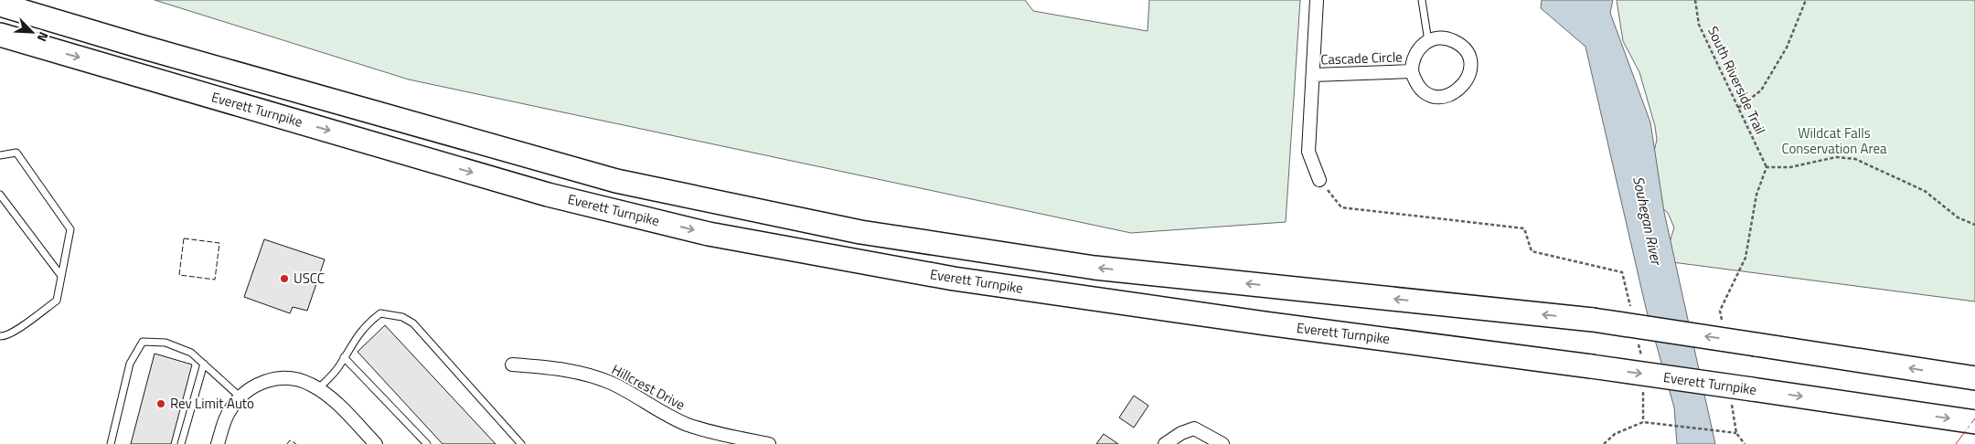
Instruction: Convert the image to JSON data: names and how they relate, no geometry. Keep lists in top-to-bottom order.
{
  "streets": {
    "highway": ["Everett Turnpike"],
    "street": ["Cascade Circle", "Hillcrest Drive"],
    "path": ["South Riverside Trail"]
  },
  "water": ["Souhegan River"],
  "parks": ["Wildcat Falls Conservation Area"],
  "places": ["USCC", "Rev Limit Auto"],
  "north": "bottom right"
}
